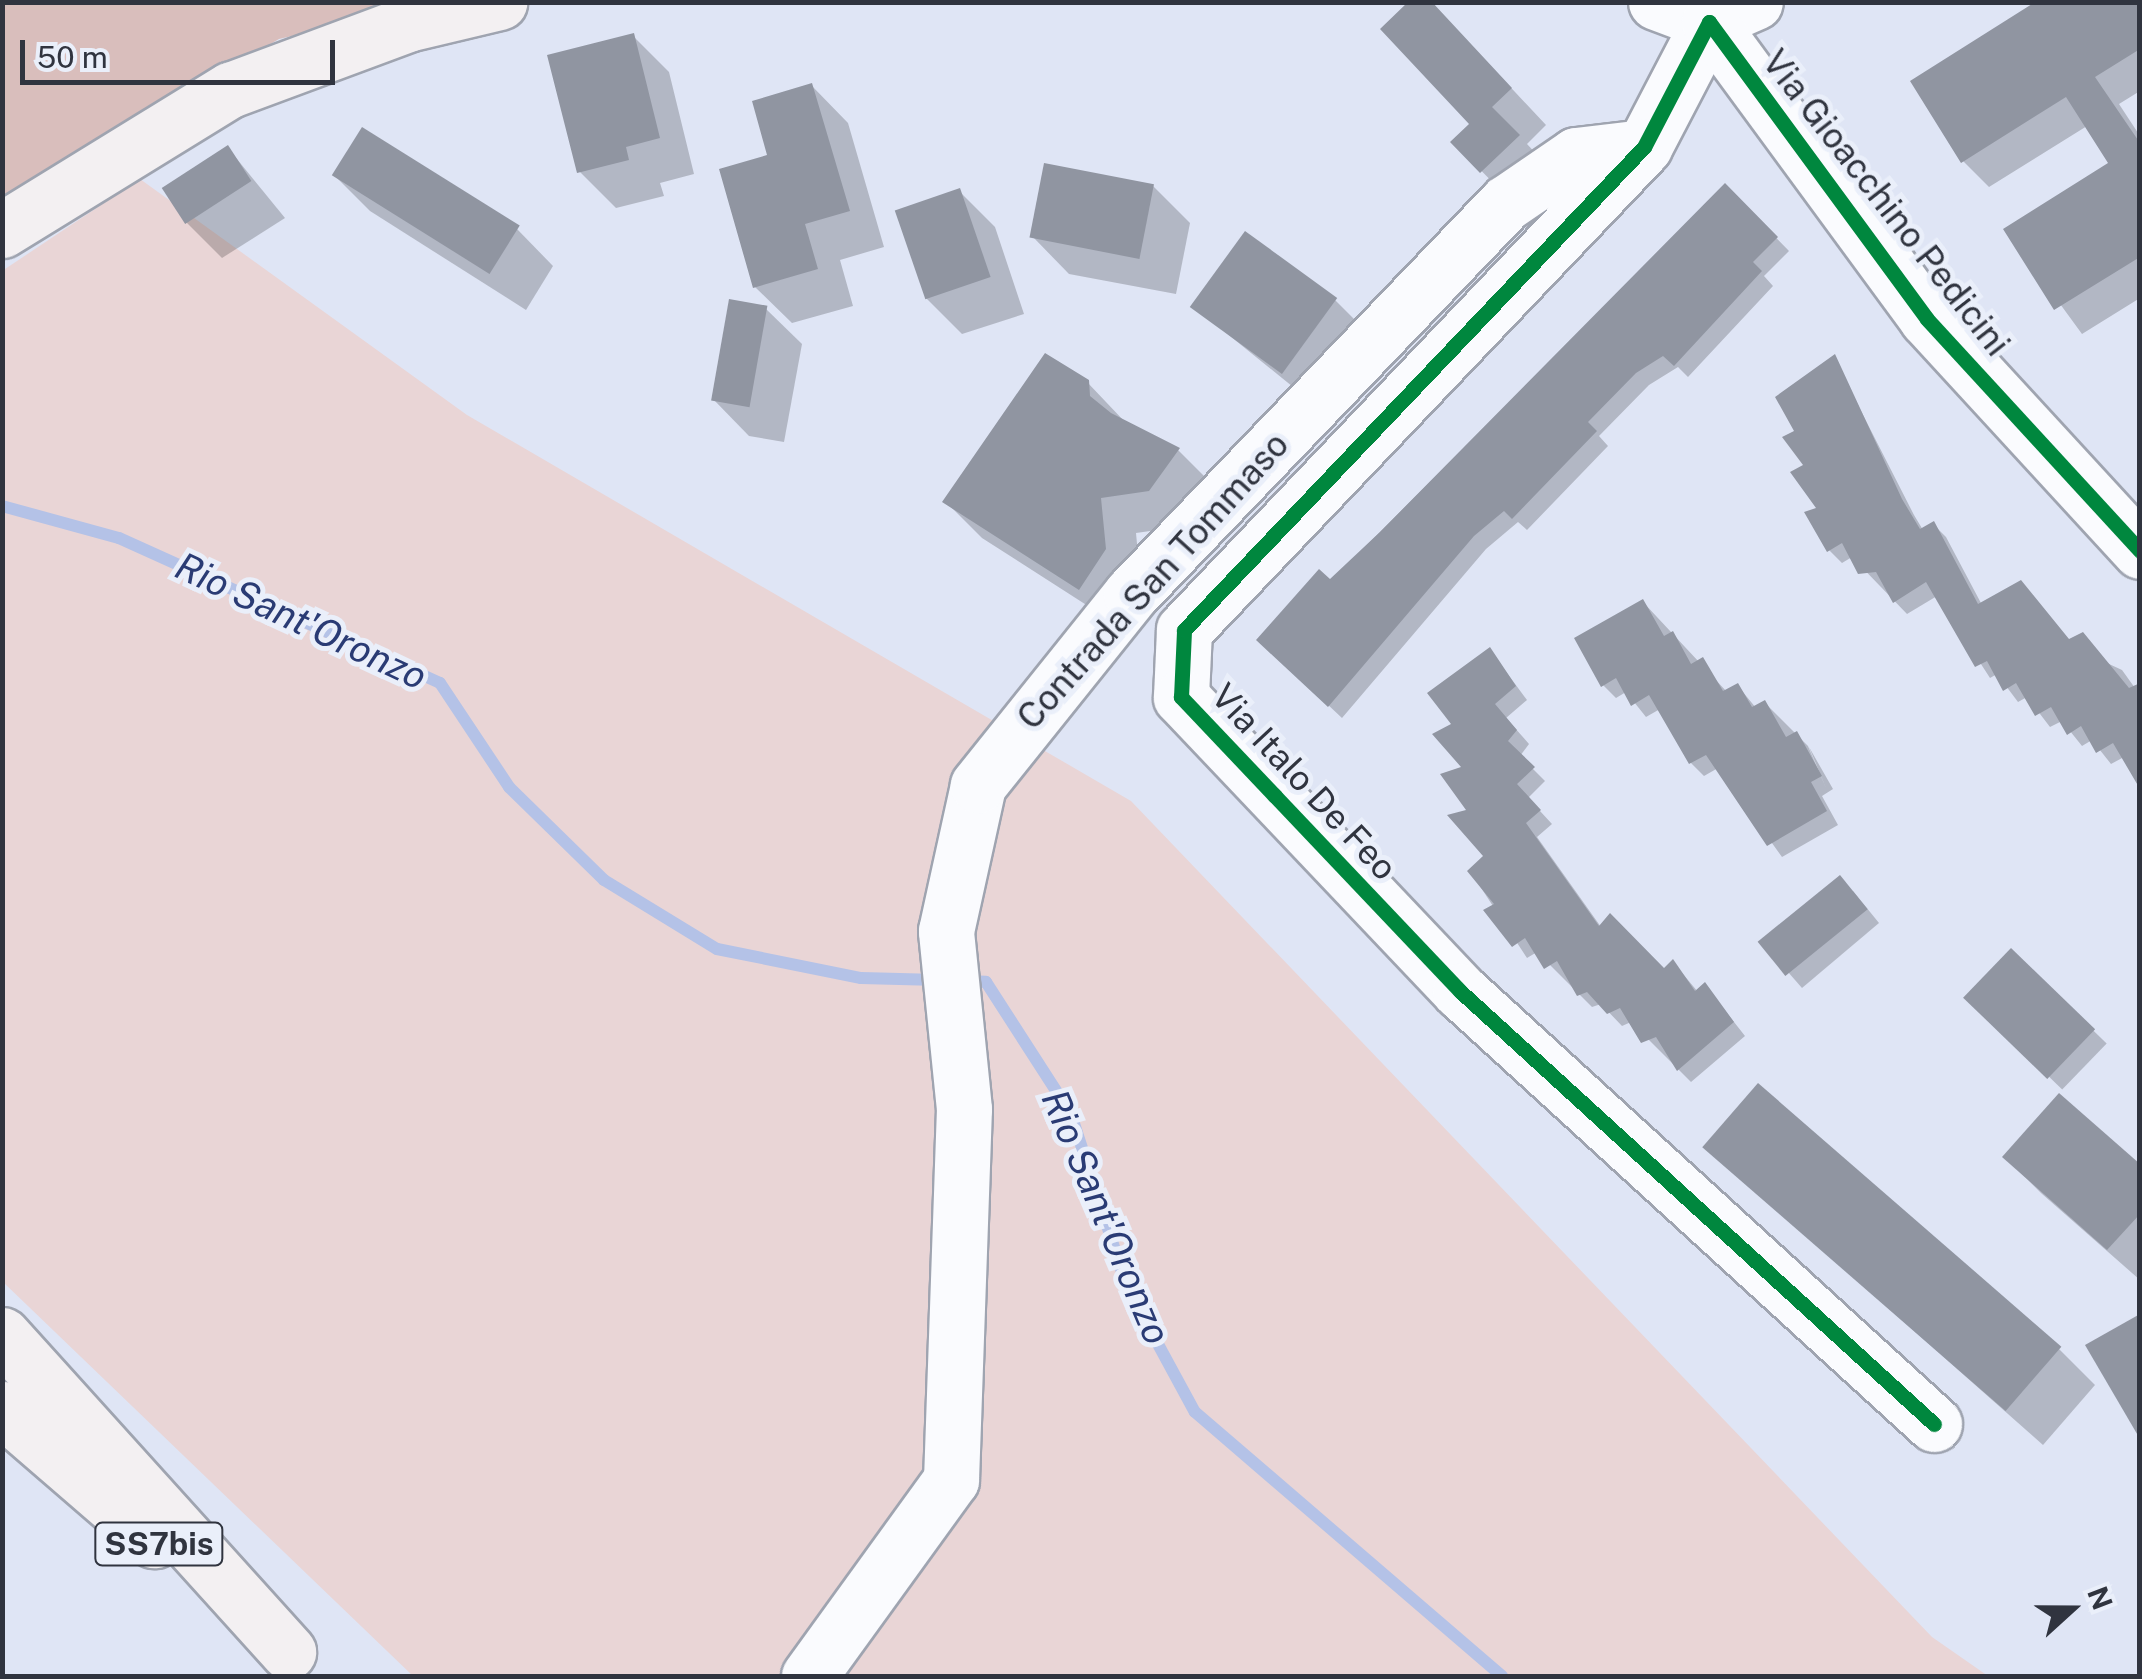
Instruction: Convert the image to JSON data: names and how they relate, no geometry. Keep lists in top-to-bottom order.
{
  "streets": {
    "main road": ["SS7bis"],
    "street": ["Via Gioacchino Pedicini", "Contrada San Tommaso", "Via Italo De Feo"]
  },
  "crossings": [
    ["Via Gioacchino Pedicini", "Via Italo De Feo"],
    ["Contrada San Tommaso", "Via Italo De Feo"]
  ],
  "water": ["Rio Sant'Oronzo"],
  "scale_bar": "50 m",
  "north": "right"
}
